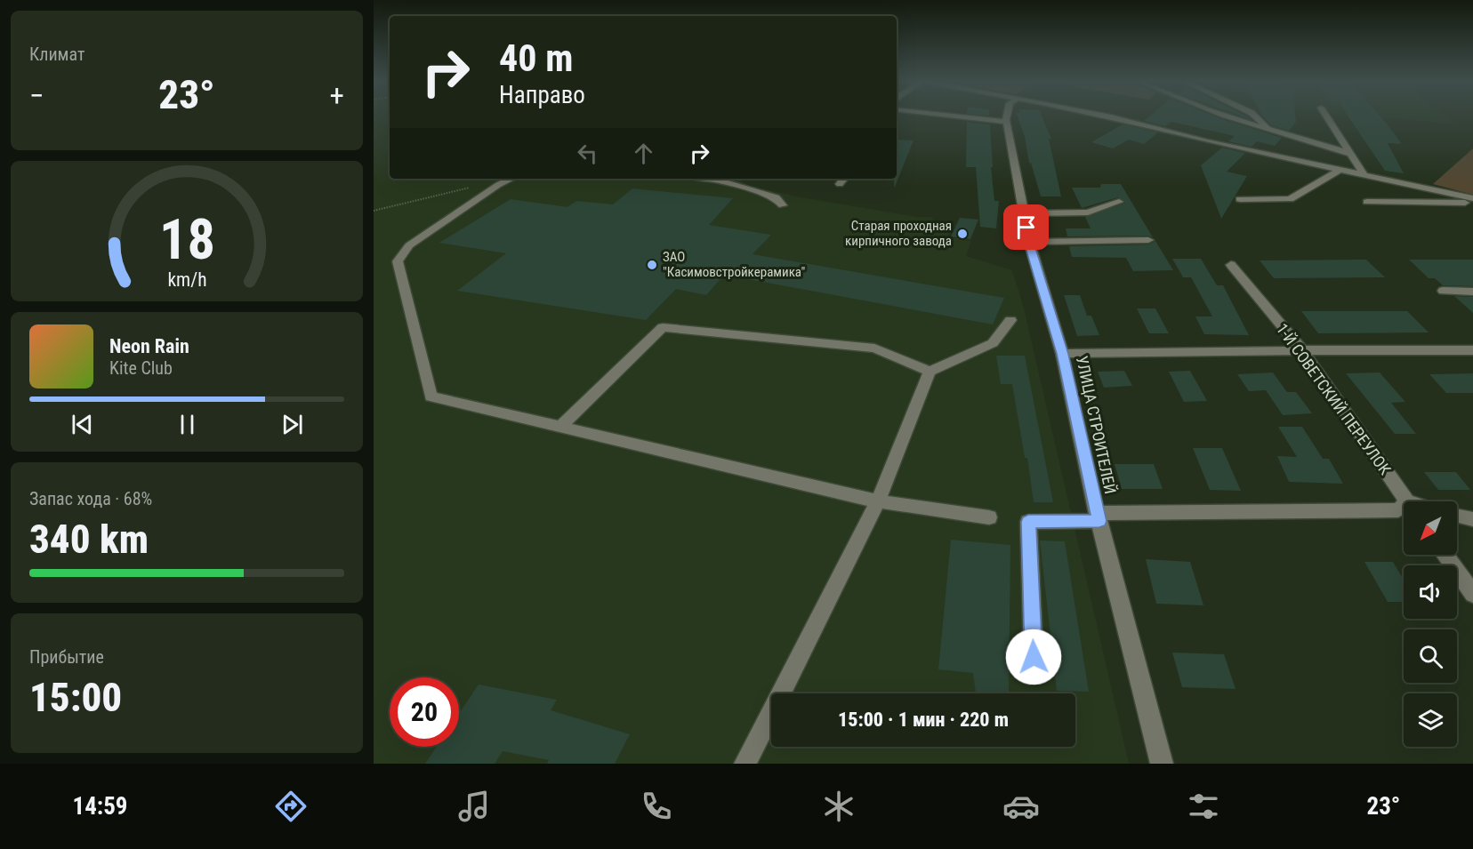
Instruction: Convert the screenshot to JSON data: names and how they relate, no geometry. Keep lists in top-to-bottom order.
{
  "streets": {
    "street": ["1-Й СОВЕТСКИЙ ПЕРЕУЛОК", "УЛИЦА СТРОИТЕЛЕЙ"]
  },
  "places": ["Старая проходная кирпичного завода", "ЗАО \"Касимовстройкерамика\""],
  "north": "bottom left",
  "page": {
    "tile": [
      "Климат",
      ["Запас хода · 68%", "340 km"],
      ["Прибытие", "15:00"]
    ],
    "turn": ["40 m", "Направо"],
    "heat": ["−", "23°", "+"],
    "song": ["Neon Rain", "Kite Club"],
    "limit": "20",
    "trip": "15:00 · 1 мин · 220 m",
    "tabs": ["14:59", "23°"],
    "gauge": ["18", "km/h"]
  }
}
